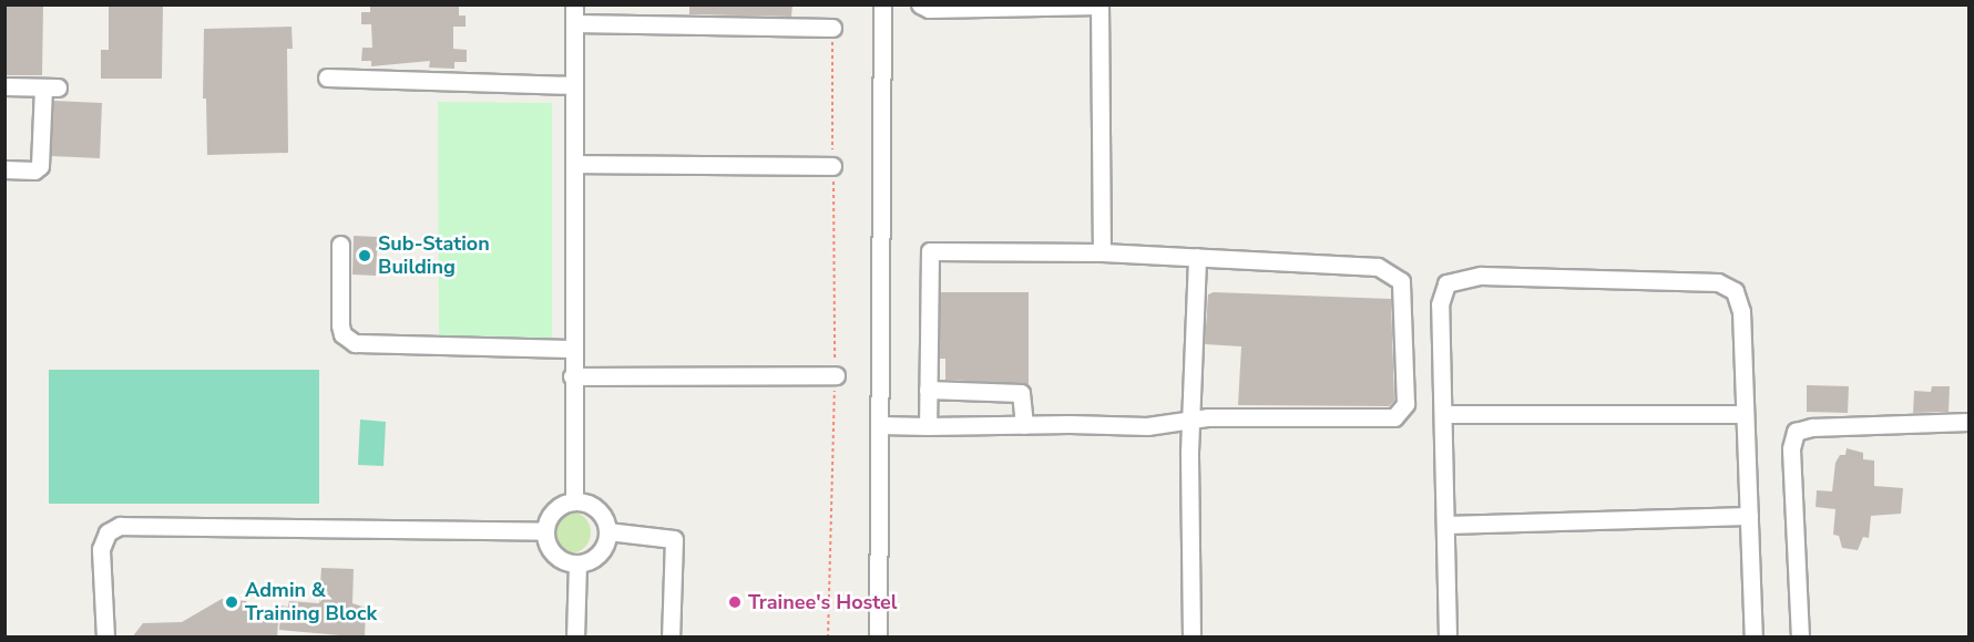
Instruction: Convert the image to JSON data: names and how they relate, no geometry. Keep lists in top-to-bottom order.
{
  "places": ["Sub-Station Building", "Admin & Training Block", "Trainee's Hostel"]
}
